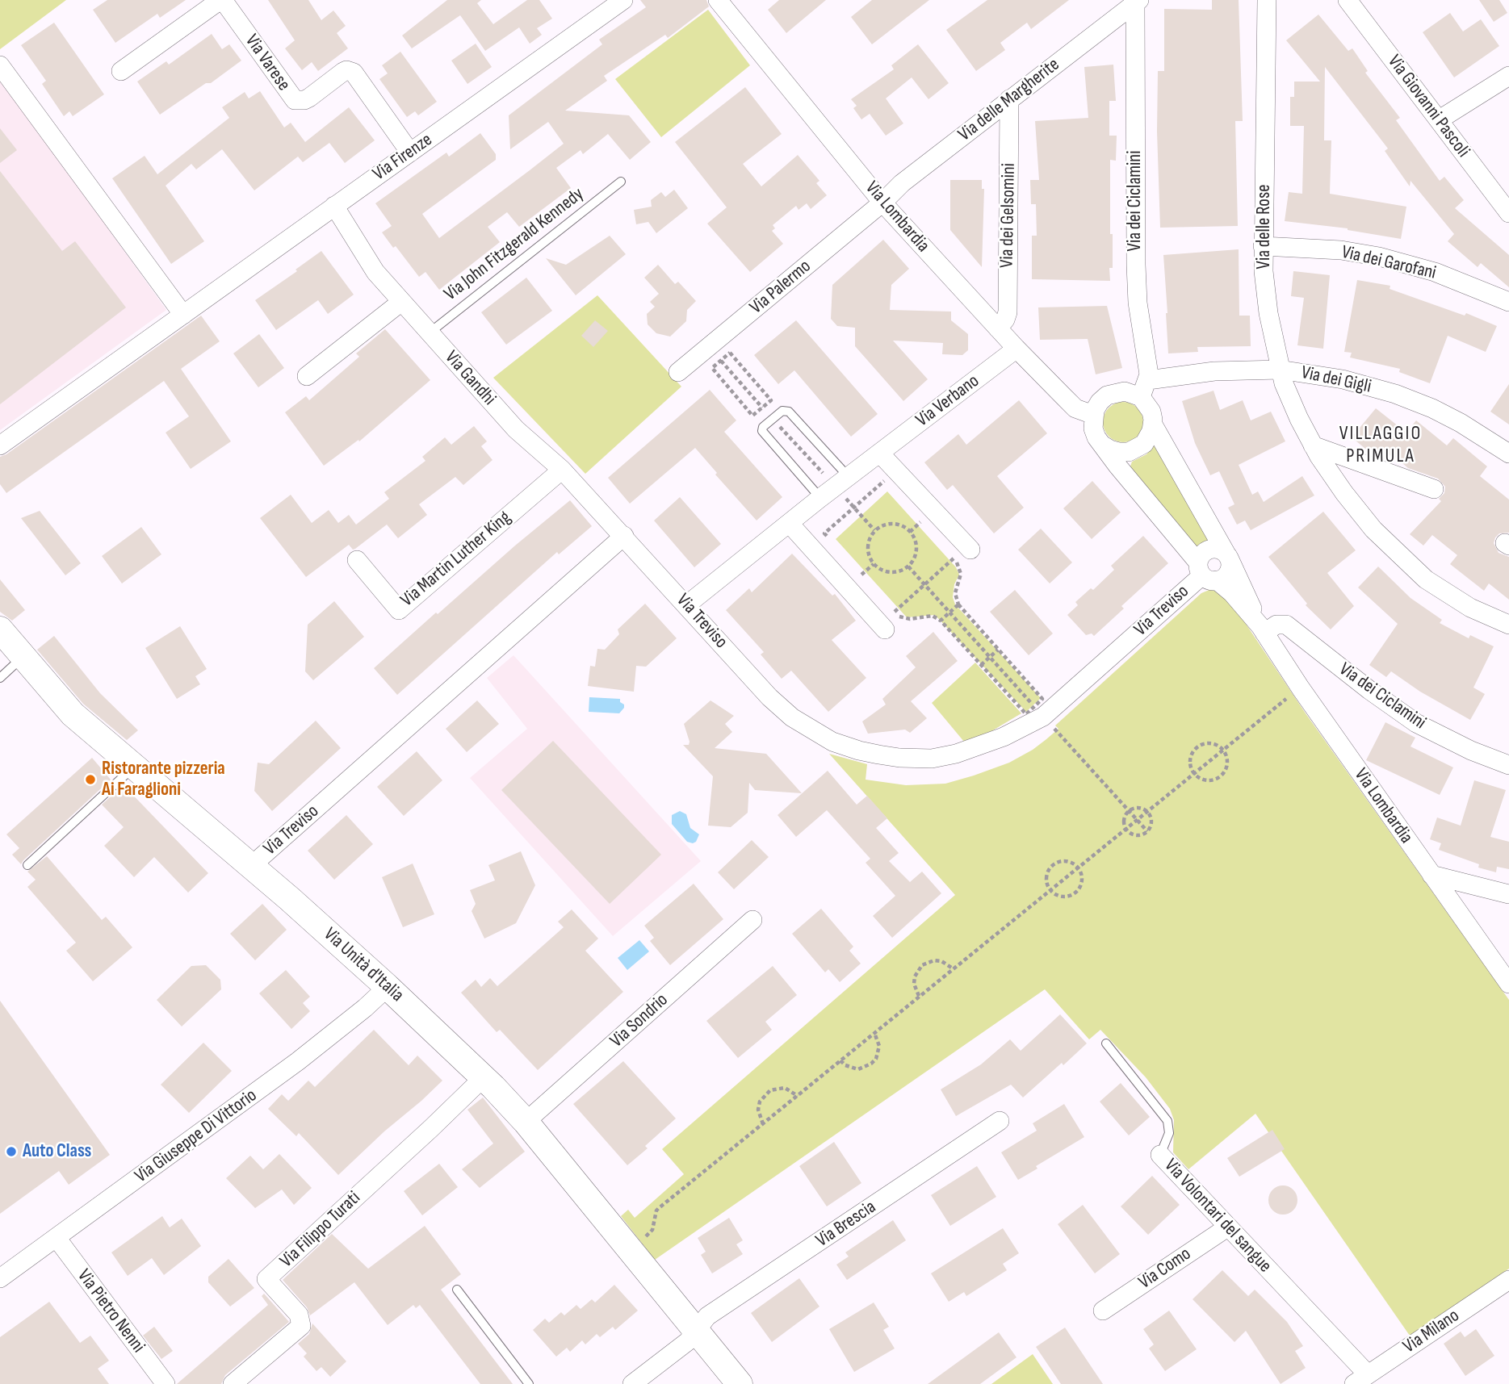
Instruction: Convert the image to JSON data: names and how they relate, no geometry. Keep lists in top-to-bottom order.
{
  "streets": {
    "street": [
      "Via Varese",
      "Via delle Margherite",
      "Via Giovanni Pascoli",
      "Via Firenze",
      "Via dei Ciclamini",
      "Via dei Gelsomini",
      "Via Lombardia",
      "Via delle Rose",
      "Via dei Garofani",
      "Via Palermo",
      "Via Gandhi",
      "Via dei Gigli",
      "Via Verbano",
      "Via Martin Luther King",
      "Via Treviso",
      "Via Unità d'Italia",
      "Via Sondrio",
      "Via Giuseppe Di Vittorio",
      "Via Volontari del sangue",
      "Via Brescia",
      "Via Filippo Turati",
      "Via Como",
      "Via Pietro Nenni",
      "Via Milano"
    ],
    "lane": ["Via John Fitzgerald Kennedy"]
  },
  "crossings": [
    ["Via Varese", "Via Firenze"],
    ["Via delle Margherite", "Via dei Ciclamini"],
    ["Via delle Margherite", "Via dei Gelsomini"],
    ["Via delle Margherite", "Via Lombardia"],
    ["Via delle Margherite", "Via Palermo"],
    ["Via Firenze", "Via Gandhi"],
    ["Via dei Ciclamini", "Via Lombardia"],
    ["Via dei Ciclamini", "Via dei Gigli"],
    ["Via dei Gelsomini", "Via Lombardia"],
    ["Via Lombardia", "Via Palermo"],
    ["Via Lombardia", "Via Verbano"],
    ["Via Lombardia", "Via Treviso"],
    ["Via delle Rose", "Via dei Garofani"],
    ["Via delle Rose", "Via dei Gigli"],
    ["Via John Fitzgerald Kennedy", "Via Gandhi"],
    ["Via Gandhi", "Via Martin Luther King"],
    ["Via Gandhi", "Via Treviso"],
    ["Via Verbano", "Via Treviso"],
    ["Via Treviso", "Via Unità d'Italia"],
    ["Via Unità d'Italia", "Via Sondrio"],
    ["Via Unità d'Italia", "Via Giuseppe Di Vittorio"],
    ["Via Unità d'Italia", "Via Brescia"],
    ["Via Unità d'Italia", "Via Filippo Turati"],
    ["Via Giuseppe Di Vittorio", "Via Pietro Nenni"],
    ["Via Volontari del sangue", "Via Como"],
    ["Via Volontari del sangue", "Via Milano"]
  ],
  "districts": ["VILLAGGIO PRIMULA"],
  "places": ["Ristorante pizzeria Ai Faraglioni", "Auto Class"]
}
